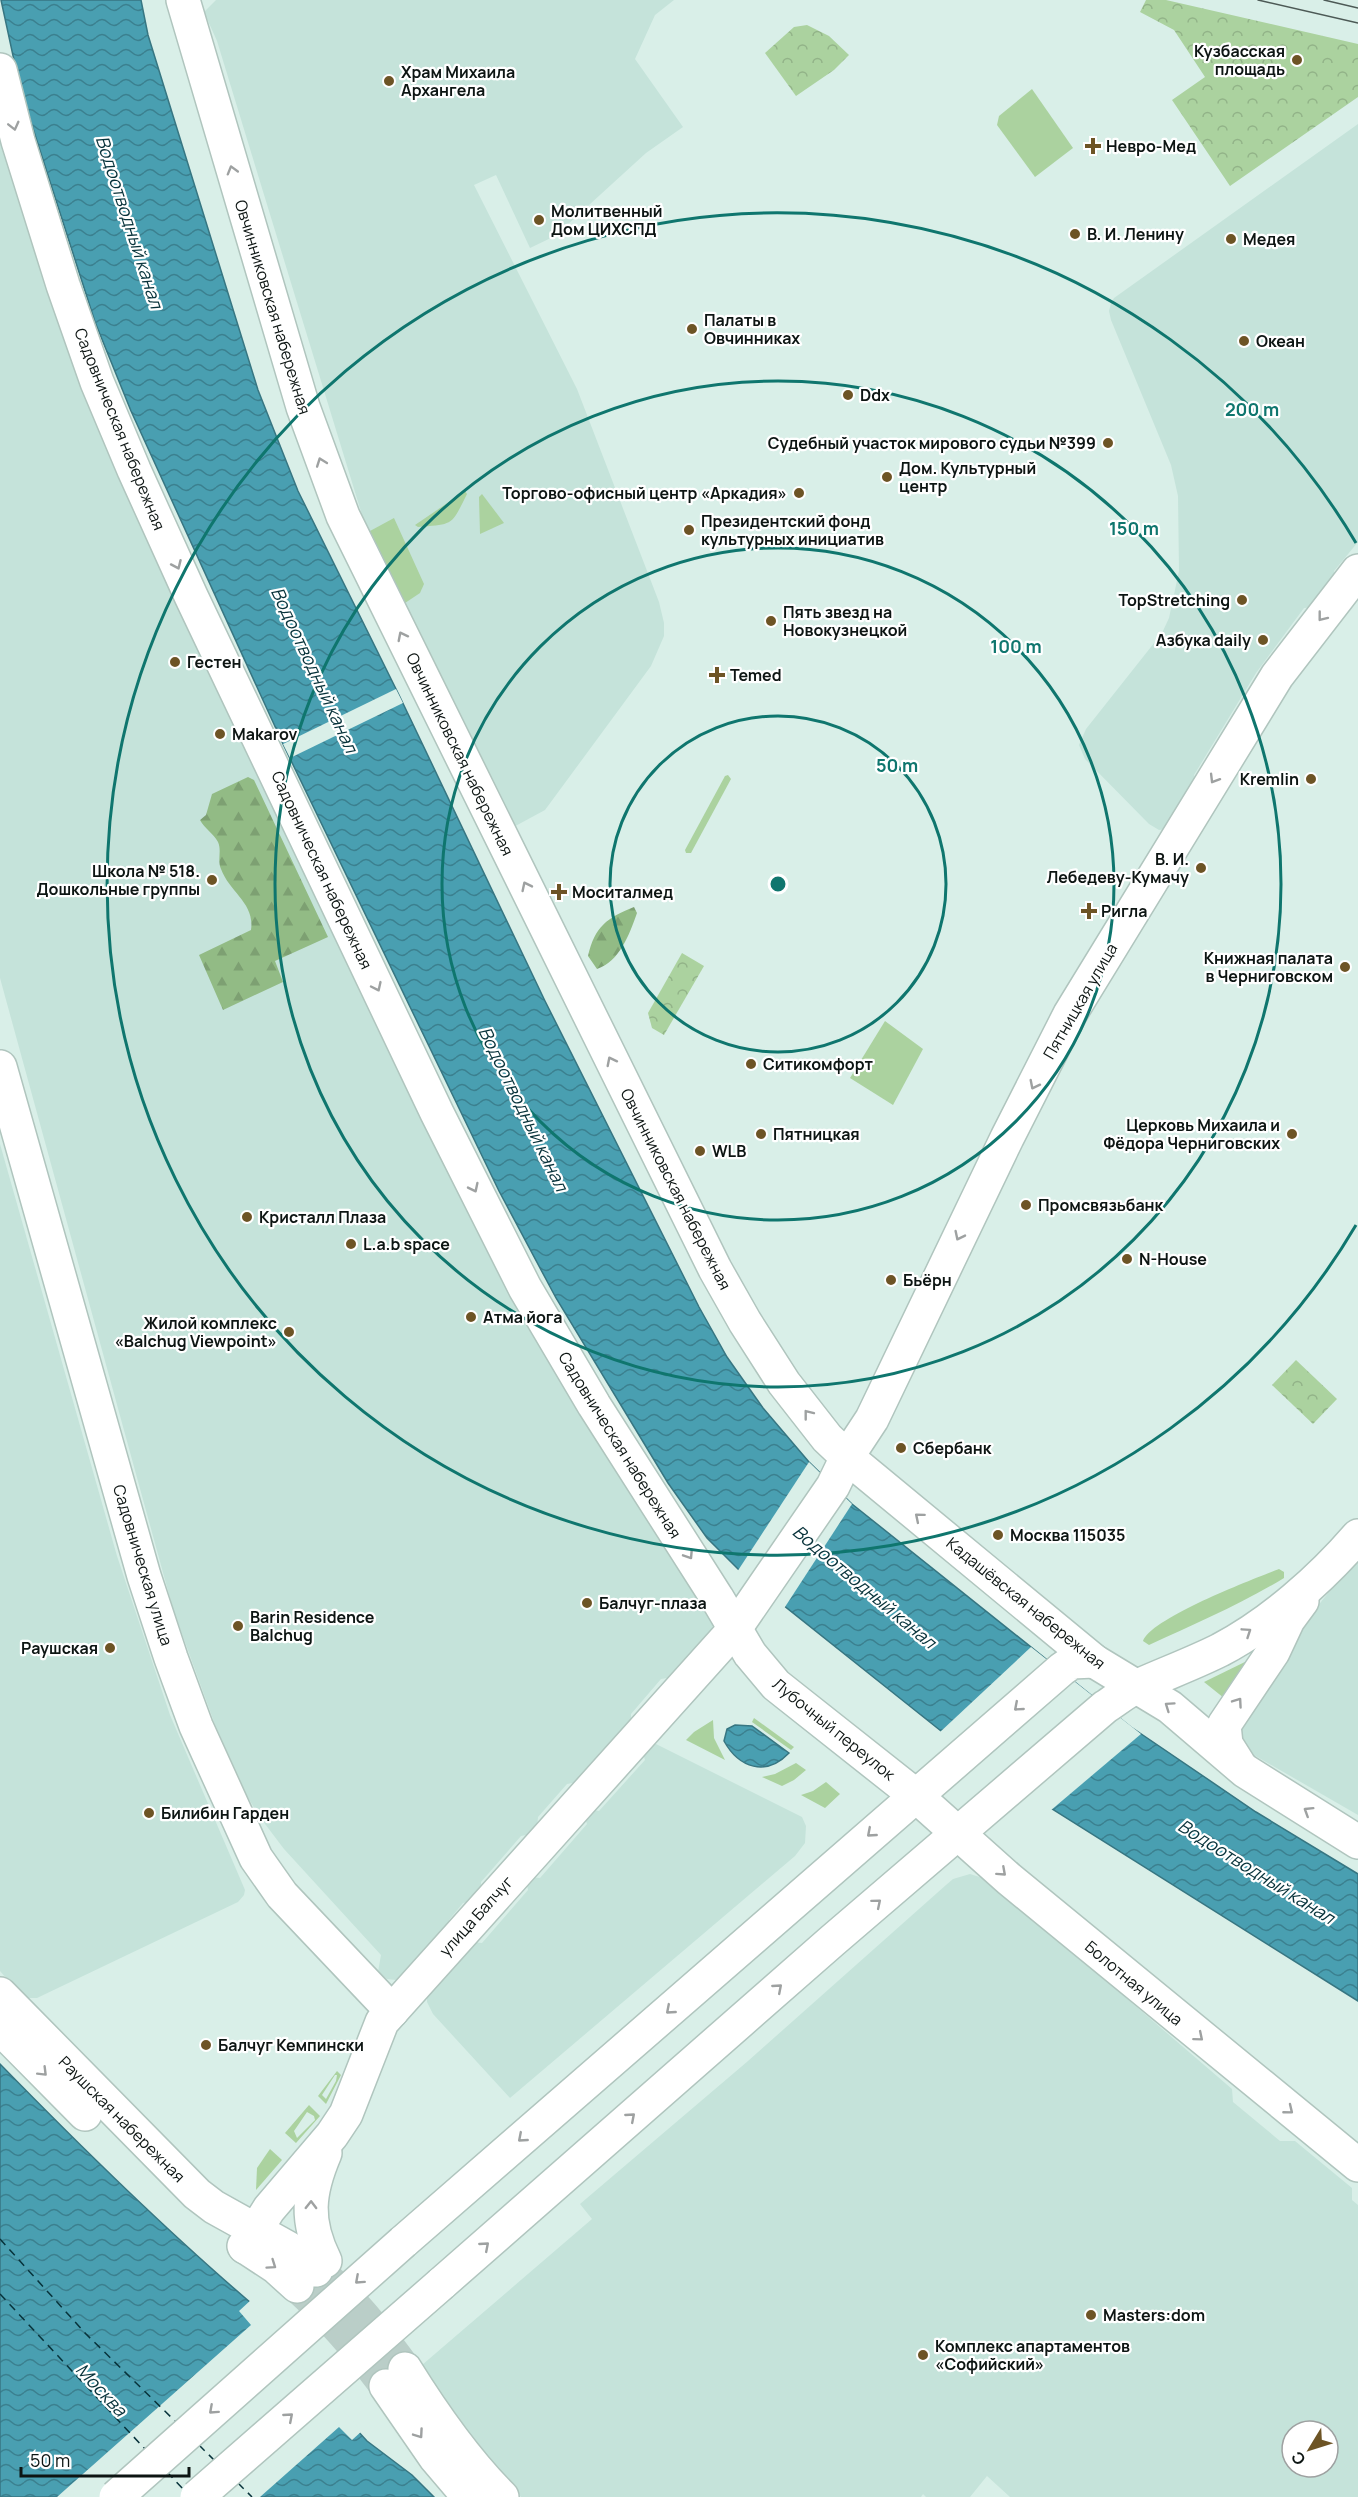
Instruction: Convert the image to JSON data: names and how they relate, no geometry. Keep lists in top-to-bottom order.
{
  "streets": {
    "street": [
      "Овчинниковская набережная",
      "Садовническая набережная",
      "Пятницкая улица",
      "Садовническая улица",
      "Кадашёвская набережная",
      "Лубочный переулок",
      "улица Балчуг",
      "Болотная улица",
      "Раушская набережная"
    ]
  },
  "crossings": [
    ["Овчинниковская набережная", "Пятницкая улица"],
    ["Овчинниковская набережная", "Кадашёвская набережная"],
    ["Садовническая набережная", "Лубочный переулок"],
    ["Садовническая набережная", "улица Балчуг"],
    ["Пятницкая улица", "Кадашёвская набережная"],
    ["Пятницкая улица", "улица Балчуг"],
    ["Садовническая улица", "улица Балчуг"],
    ["Лубочный переулок", "улица Балчуг"],
    ["Лубочный переулок", "Болотная улица"],
    ["улица Балчуг", "Раушская набережная"]
  ],
  "one_way": [
    "Овчинниковская набережная",
    "Садовническая набережная",
    "Пятницкая улица",
    "Кадашёвская набережная",
    "Болотная улица"
  ],
  "water": ["Водоотводный канал", "Москва"],
  "places": {
    "other": [
      "Кузбасская площадь",
      "Храм Михаила Архангела",
      "Молитвенный Дом ЦИХСПД",
      "В. И. Ленину",
      "Медея",
      "Палаты в Овчинниках",
      "Океан",
      "Ddx",
      "Судебный участок мирового судьи №399",
      "Дом. Культурный центр",
      "Торгово-офисный центр «Аркадия»",
      "Президентский фонд культурных инициатив",
      "TopStretching",
      "Пять звезд на Новокузнецкой",
      "Азбука daily",
      "Гестен",
      "Makarov",
      "Kremlin",
      "В. И. Лебедеву-Кумачу",
      "Школа № 518. Дошкольные группы",
      "Книжная палата в Черниговском",
      "Ситикомфорт",
      "Пятницкая",
      "Церковь Михаила и Фёдора Черниговских",
      "WLB",
      "Промсвязьбанк",
      "Кристалл Плаза",
      "L.a.b space",
      "N-House",
      "Бьёрн",
      "Атма йога",
      "Жилой комплекс «Balchug Viewpoint»",
      "Сбербанк",
      "Москва 115035",
      "Балчуг-плаза",
      "Barin Residence Balchug",
      "Раушская",
      "Билибин Гарден",
      "Балчуг Кемпински",
      "Masters:dom",
      "Комплекс апартаментов «Софийский»"
    ],
    "health": [
      "Невро-Мед",
      "Temed",
      "Моситалмед",
      "Ригла"
    ]
  },
  "scale_bar": "50 m",
  "north": "bottom left",
  "rings": [
    "200 m",
    "150 m",
    "100 m",
    "50 m"
  ]
}
